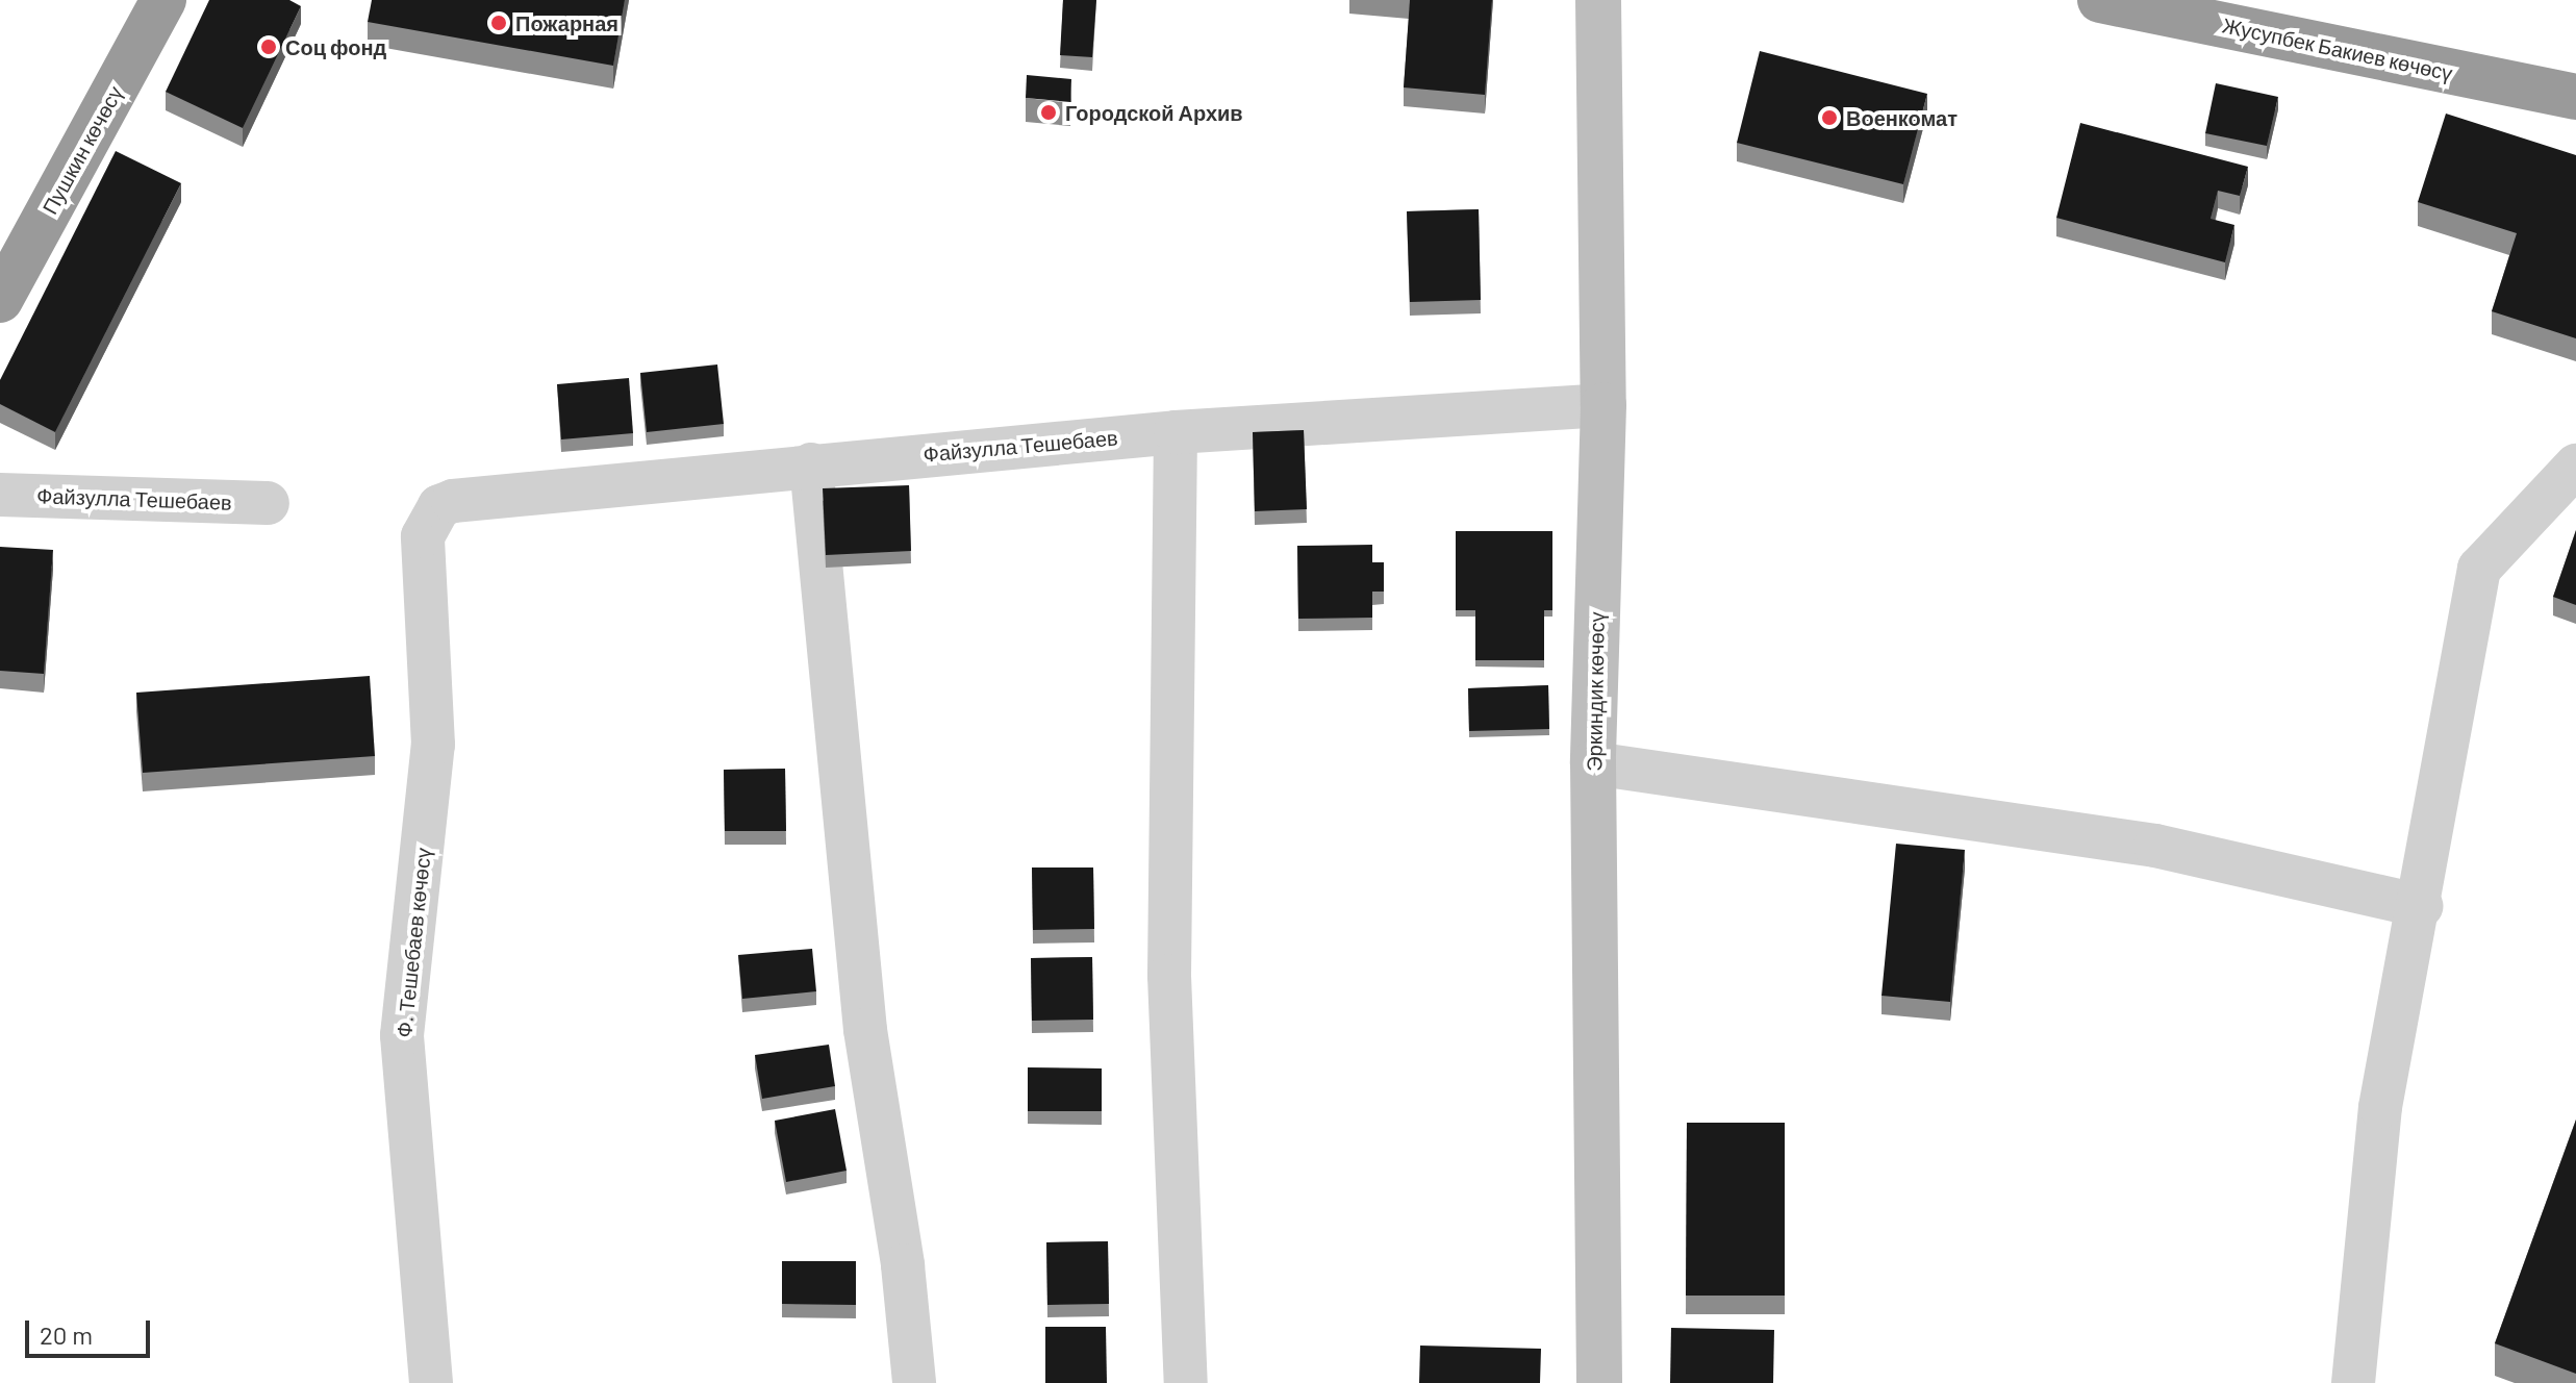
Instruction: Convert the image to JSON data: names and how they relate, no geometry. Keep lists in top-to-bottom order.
{
  "streets": {
    "highway": ["Жусупбек Бакиев көчөсү", "Пушкин көчөсү"],
    "main road": ["Эркиндик көчөсү"],
    "street": ["Файзулла Тешебаев", "Ф. Тешебаев көчөсү"]
  },
  "crossings": [
    ["Файзулла Тешебаев", "Эркиндик көчөсү"],
    ["Файзулла Тешебаев", "Ф. Тешебаев көчөсү"]
  ],
  "places": [
    "Пожарная",
    "Соц фонд",
    "Городской Архив",
    "Военкомат"
  ],
  "scale_bar": "20 m"
}
